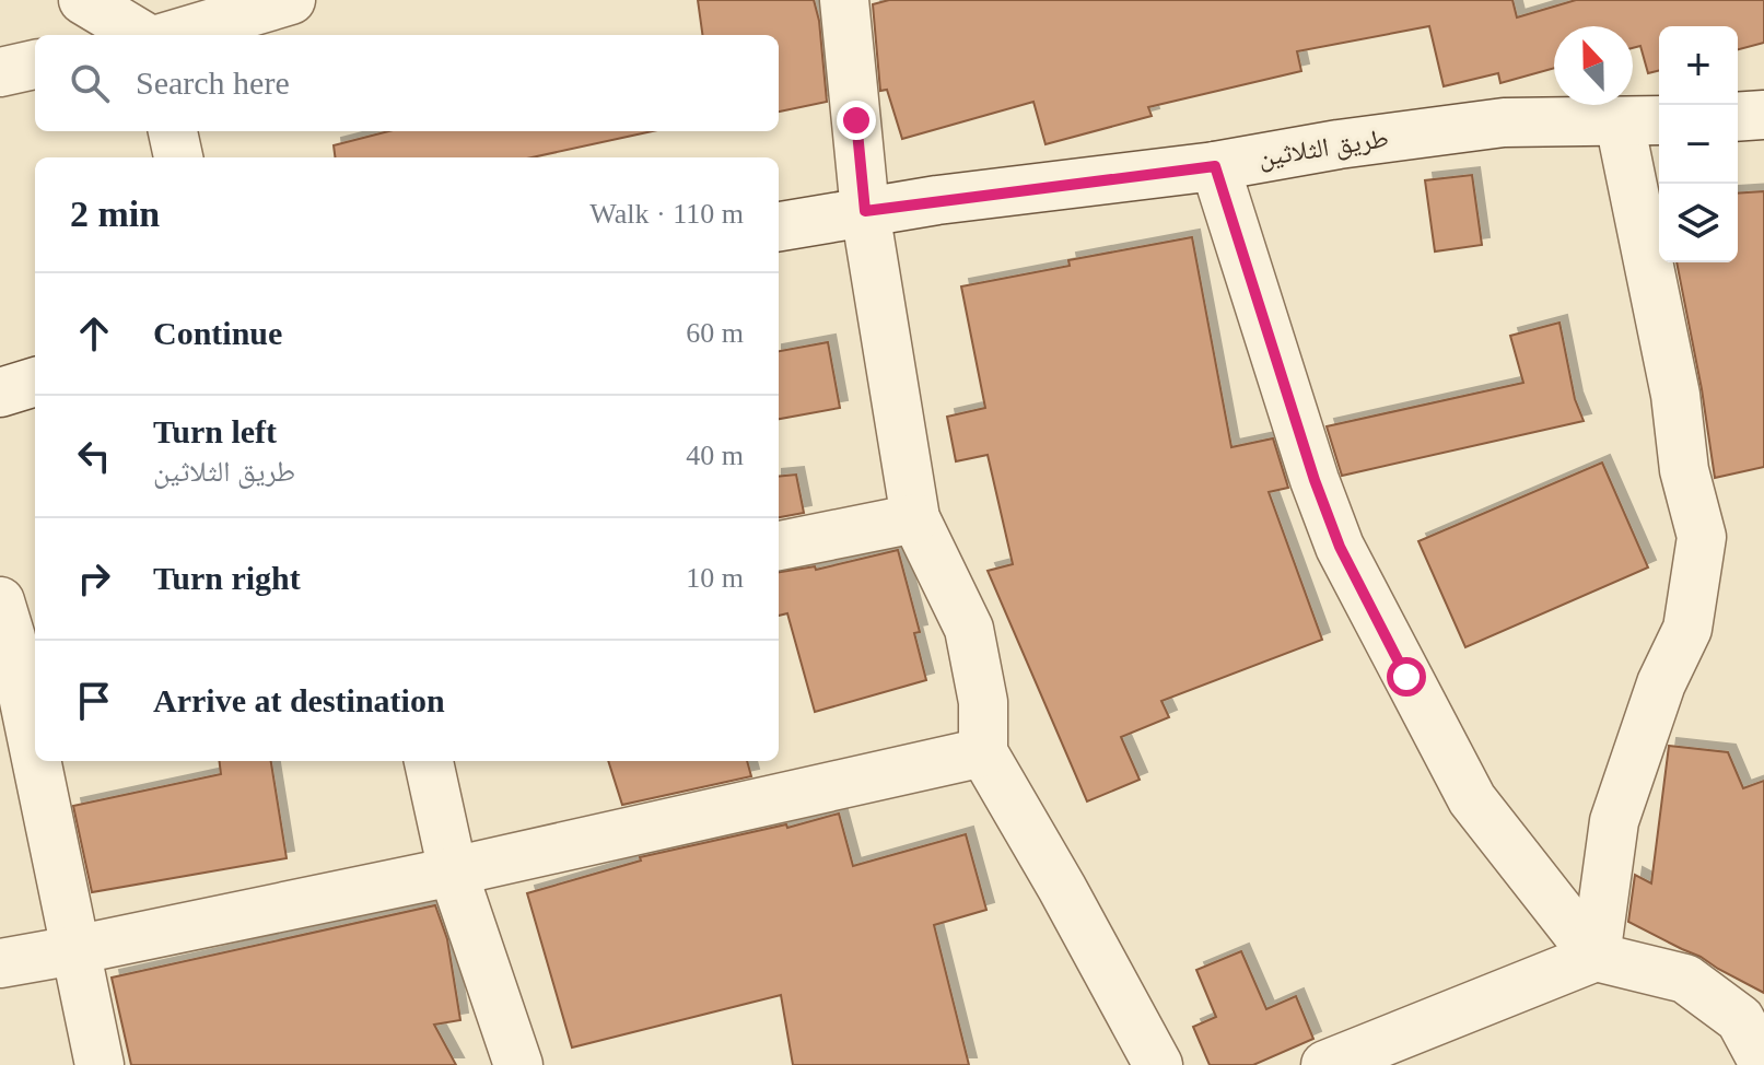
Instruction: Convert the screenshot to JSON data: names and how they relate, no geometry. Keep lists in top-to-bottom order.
{
  "streets": {
    "street": ["طريق الثلاثين"]
  },
  "north": "top",
  "page": {
    "map_buttons": ["+", "−"],
    "search": "Search here",
    "heading": ["2 min", "Walk · 110 m"],
    "list": [
      ["Continue", "60 m"],
      ["Turn left", "طريق الثلاثين", "40 m"],
      ["Turn right", "10 m"],
      "Arrive at destination"
    ]
  }
}
